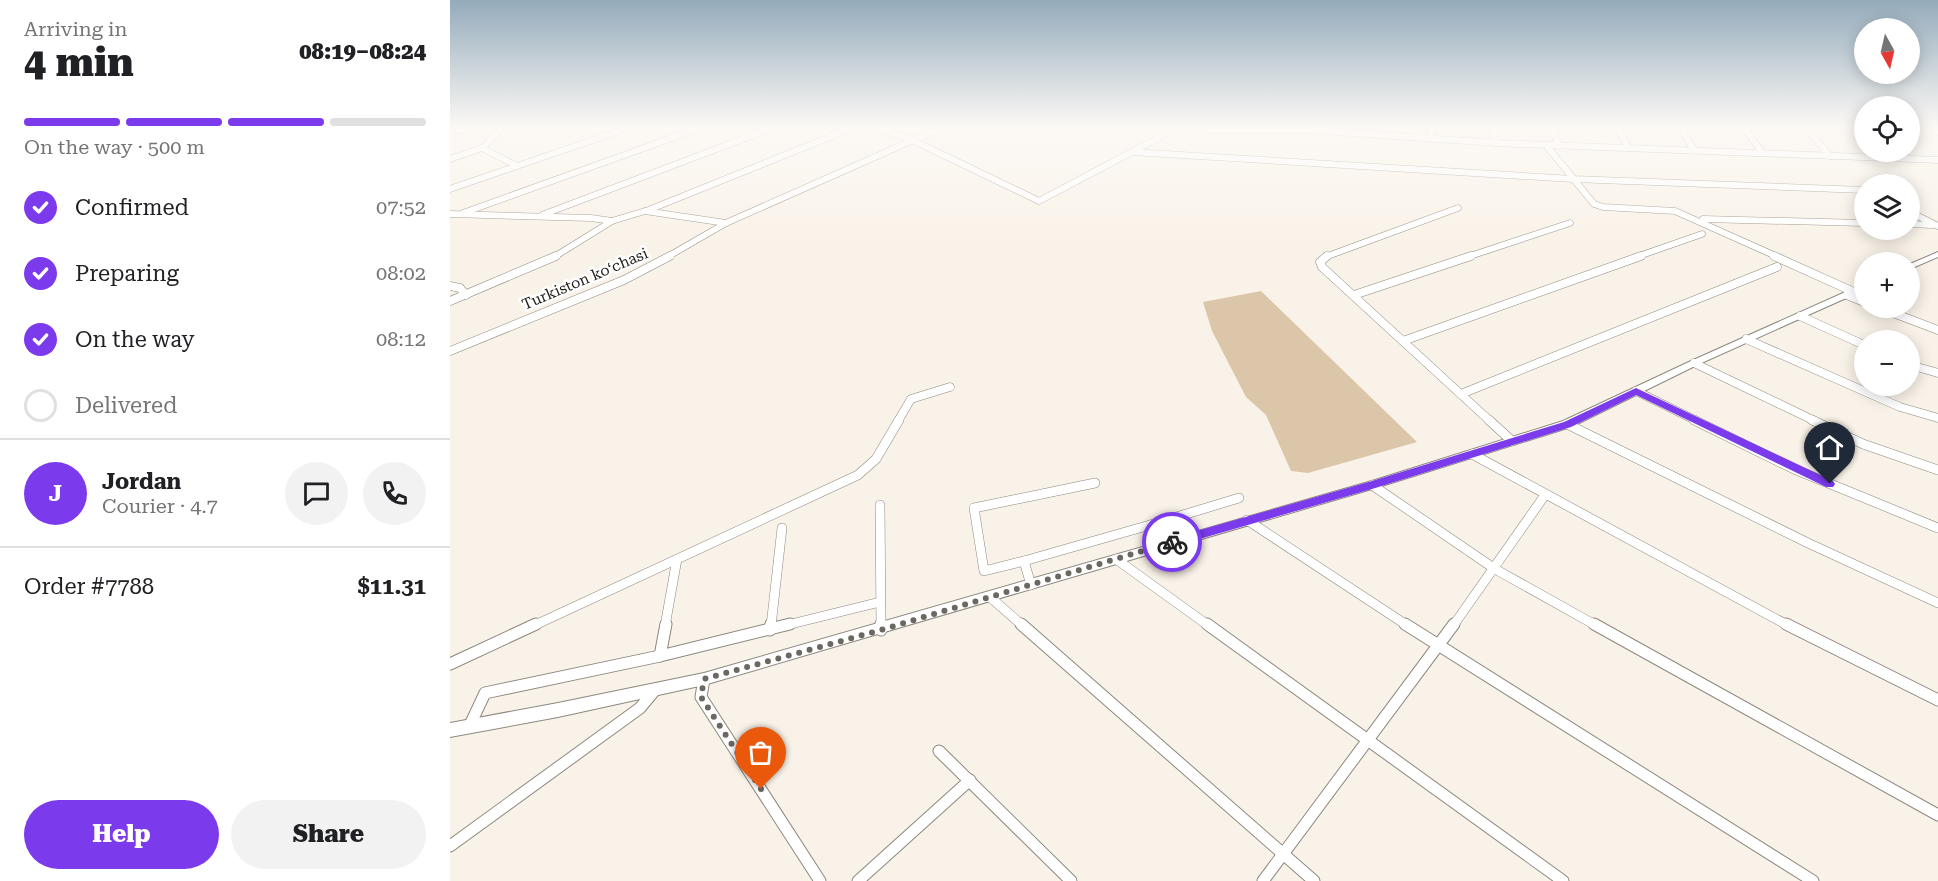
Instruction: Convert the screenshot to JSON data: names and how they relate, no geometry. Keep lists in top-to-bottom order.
{
  "streets": {
    "street": ["Turkiston koʻchasi"]
  },
  "north": "bottom",
  "page": {
    "heading": ["4 min", "Arriving in", "08:19–08:24"],
    "panel": [
      "Jordan",
      "Courier · 4.7",
      "Order #7788",
      "$11.31"
    ],
    "map_buttons": ["+", "−"],
    "bar": "On the way · 500 m",
    "list": [
      ["Confirmed", "07:52"],
      ["Preparing", "08:02"],
      ["On the way", "08:12"],
      "Delivered"
    ],
    "round": "J",
    "buttons": ["Help", "Share"]
  }
}
